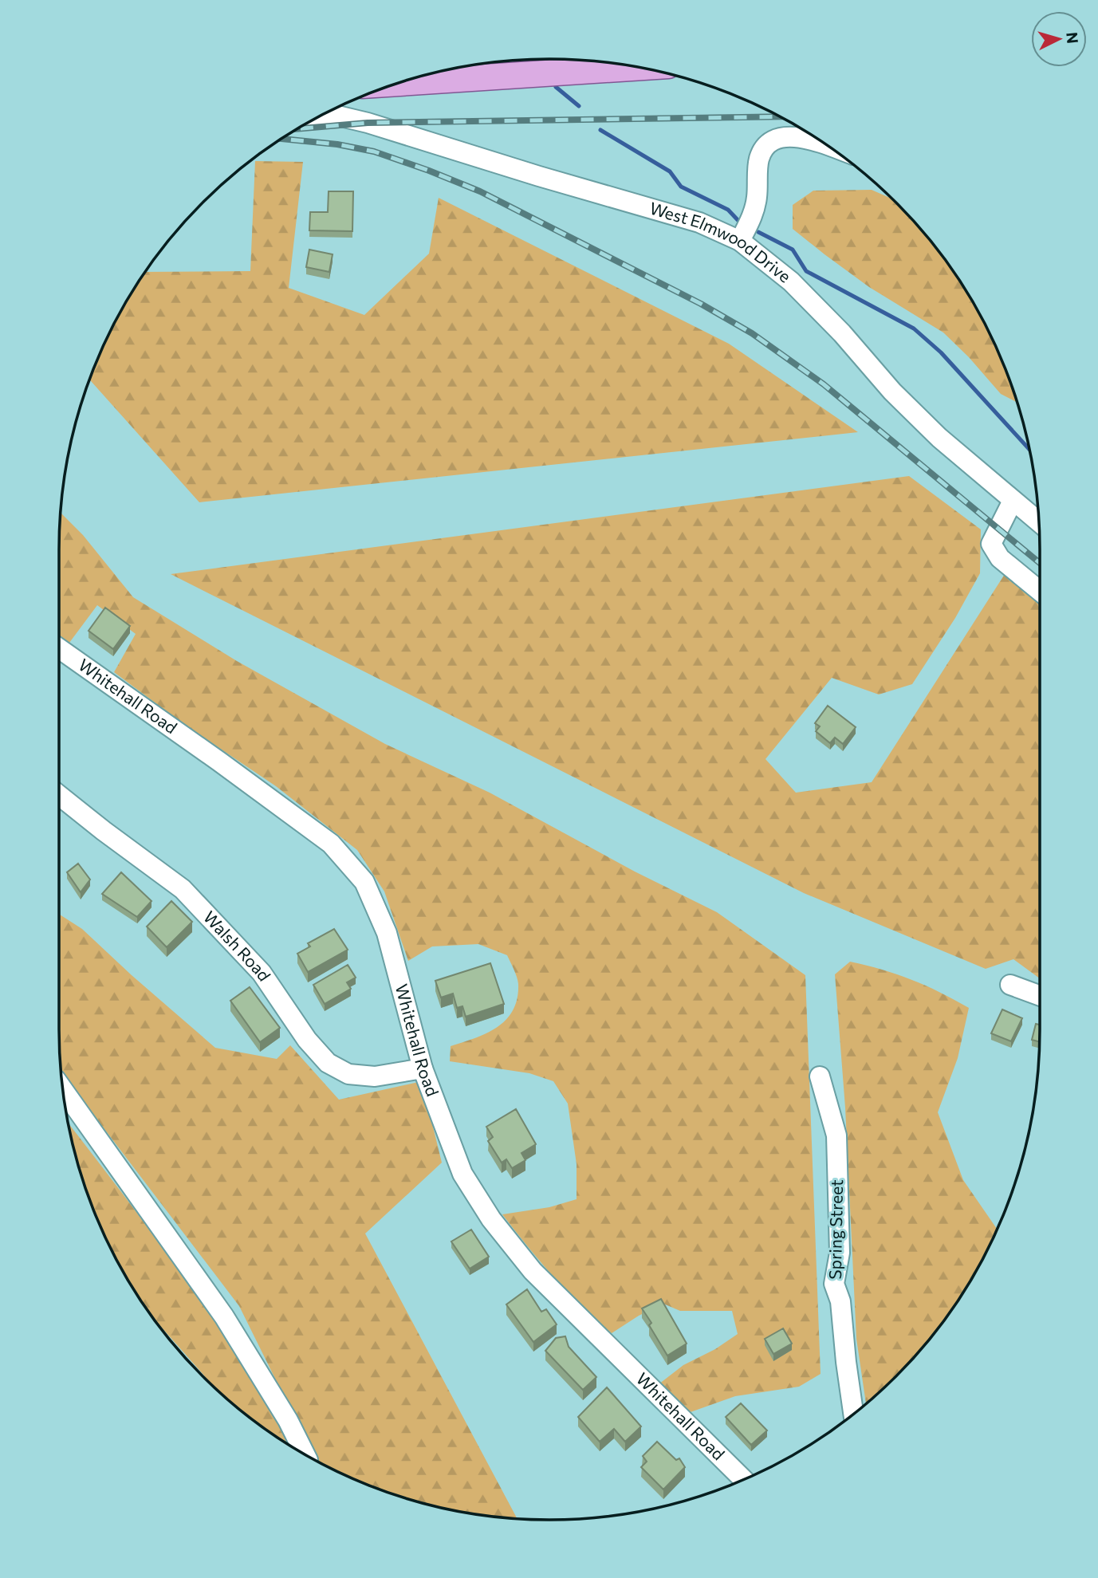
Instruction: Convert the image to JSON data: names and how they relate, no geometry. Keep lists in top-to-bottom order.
{
  "streets": {
    "street": [
      "West Elmwood Drive",
      "Whitehall Road",
      "Walsh Road",
      "Spring Street"
    ]
  },
  "crossings": [
    ["Whitehall Road", "Walsh Road"]
  ],
  "north": "right"
}
